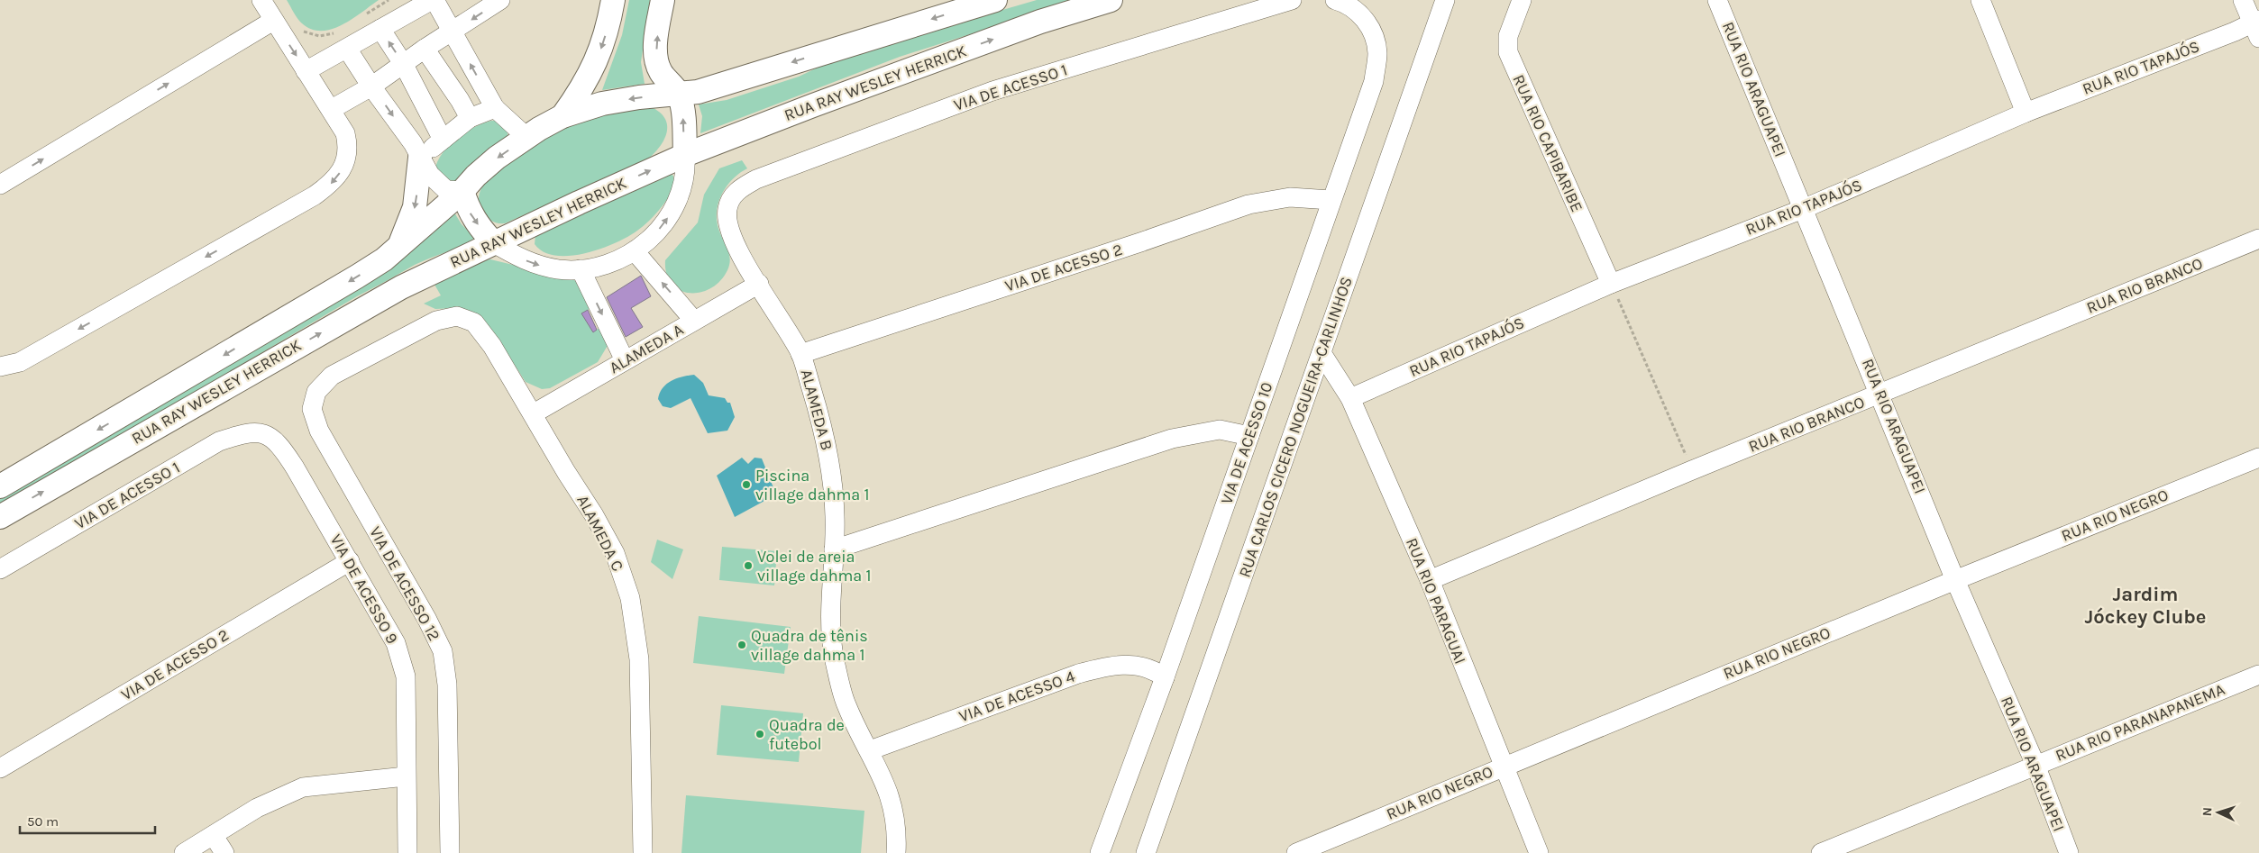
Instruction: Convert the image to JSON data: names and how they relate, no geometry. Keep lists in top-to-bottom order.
{
  "streets": {
    "street": [
      "RUA RIO TAPAJÓS",
      "RUA RAY WESLEY HERRICK",
      "VIA DE ACESSO 1",
      "RUA RIO ARAGUAPEI",
      "RUA RIO CAPIBARIBE",
      "VIA DE ACESSO 2",
      "RUA RIO BRANCO",
      "ALAMEDA A",
      "ALAMEDA B",
      "RUA CARLOS CICERO NOGUEIRA-CARLINHOS",
      "VIA DE ACESSO 10",
      "RUA RIO NEGRO",
      "ALAMEDA C",
      "VIA DE ACESSO 12",
      "VIA DE ACESSO 9",
      "RUA RIO PARAGUAI",
      "VIA DE ACESSO 4",
      "RUA RIO PARANAPANEMA"
    ]
  },
  "crossings": [
    ["RUA RIO TAPAJÓS", "RUA RIO ARAGUAPEI"],
    ["RUA RIO TAPAJÓS", "RUA RIO CAPIBARIBE"],
    ["RUA RIO TAPAJÓS", "RUA RIO PARAGUAI"],
    ["VIA DE ACESSO 1", "ALAMEDA B"],
    ["VIA DE ACESSO 1", "VIA DE ACESSO 9"],
    ["RUA RIO ARAGUAPEI", "RUA RIO BRANCO"],
    ["RUA RIO ARAGUAPEI", "RUA RIO NEGRO"],
    ["RUA RIO ARAGUAPEI", "RUA RIO PARANAPANEMA"],
    ["VIA DE ACESSO 2", "ALAMEDA B"],
    ["VIA DE ACESSO 2", "VIA DE ACESSO 10"],
    ["VIA DE ACESSO 2", "VIA DE ACESSO 9"],
    ["RUA RIO BRANCO", "RUA RIO PARAGUAI"],
    ["ALAMEDA A", "ALAMEDA B"],
    ["ALAMEDA A", "ALAMEDA C"],
    ["ALAMEDA B", "VIA DE ACESSO 4"],
    ["RUA CARLOS CICERO NOGUEIRA-CARLINHOS", "RUA RIO PARAGUAI"],
    ["VIA DE ACESSO 10", "VIA DE ACESSO 4"],
    ["RUA RIO NEGRO", "RUA RIO PARAGUAI"],
    ["ALAMEDA C", "VIA DE ACESSO 12"]
  ],
  "districts": ["Jardim Jóckey Clube"],
  "places": [
    "Piscina village dahma 1",
    "Volei de areia village dahma 1",
    "Quadra de tênis village dahma 1",
    "Quadra de futebol"
  ],
  "scale_bar": "50 m",
  "north": "left"
}
